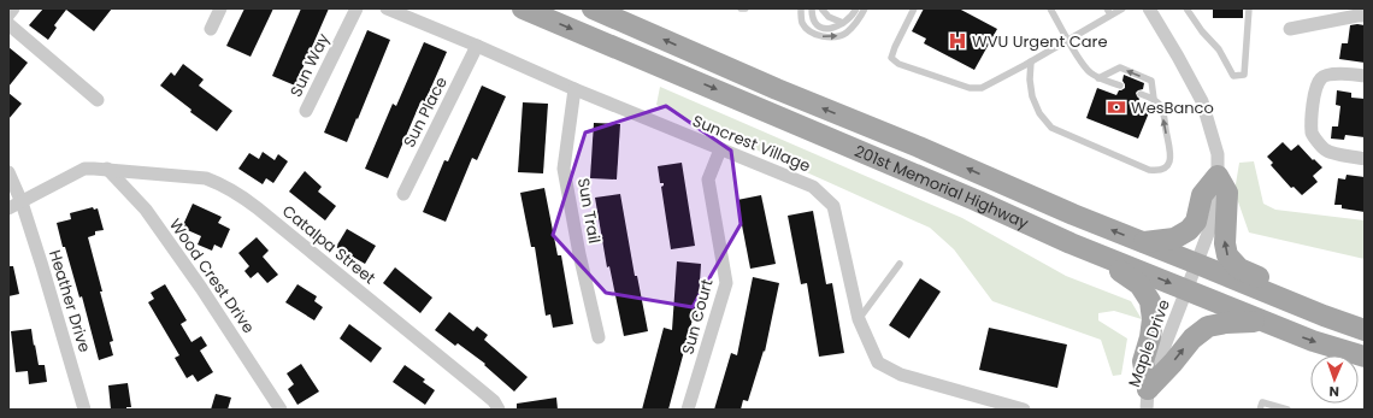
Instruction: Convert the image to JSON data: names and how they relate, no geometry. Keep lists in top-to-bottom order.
{
  "streets": {
    "main road": ["201st Memorial Highway"],
    "street": [
      "Sun Way",
      "Sun Place",
      "Suncrest Village",
      "Sun Trail",
      "Catalpa Street",
      "Wood Crest Drive",
      "Heather Drive",
      "Sun Court",
      "Maple Drive"
    ]
  },
  "crossings": [
    ["Sun Place", "Suncrest Village"],
    ["Suncrest Village", "Sun Trail"],
    ["Suncrest Village", "Sun Court"],
    ["201st Memorial Highway", "Maple Drive"],
    ["Catalpa Street", "Wood Crest Drive"],
    ["Catalpa Street", "Heather Drive"]
  ],
  "places": {
    "hospital": ["WVU Urgent Care"],
    "bank": ["WesBanco"]
  },
  "north": "bottom"
}
